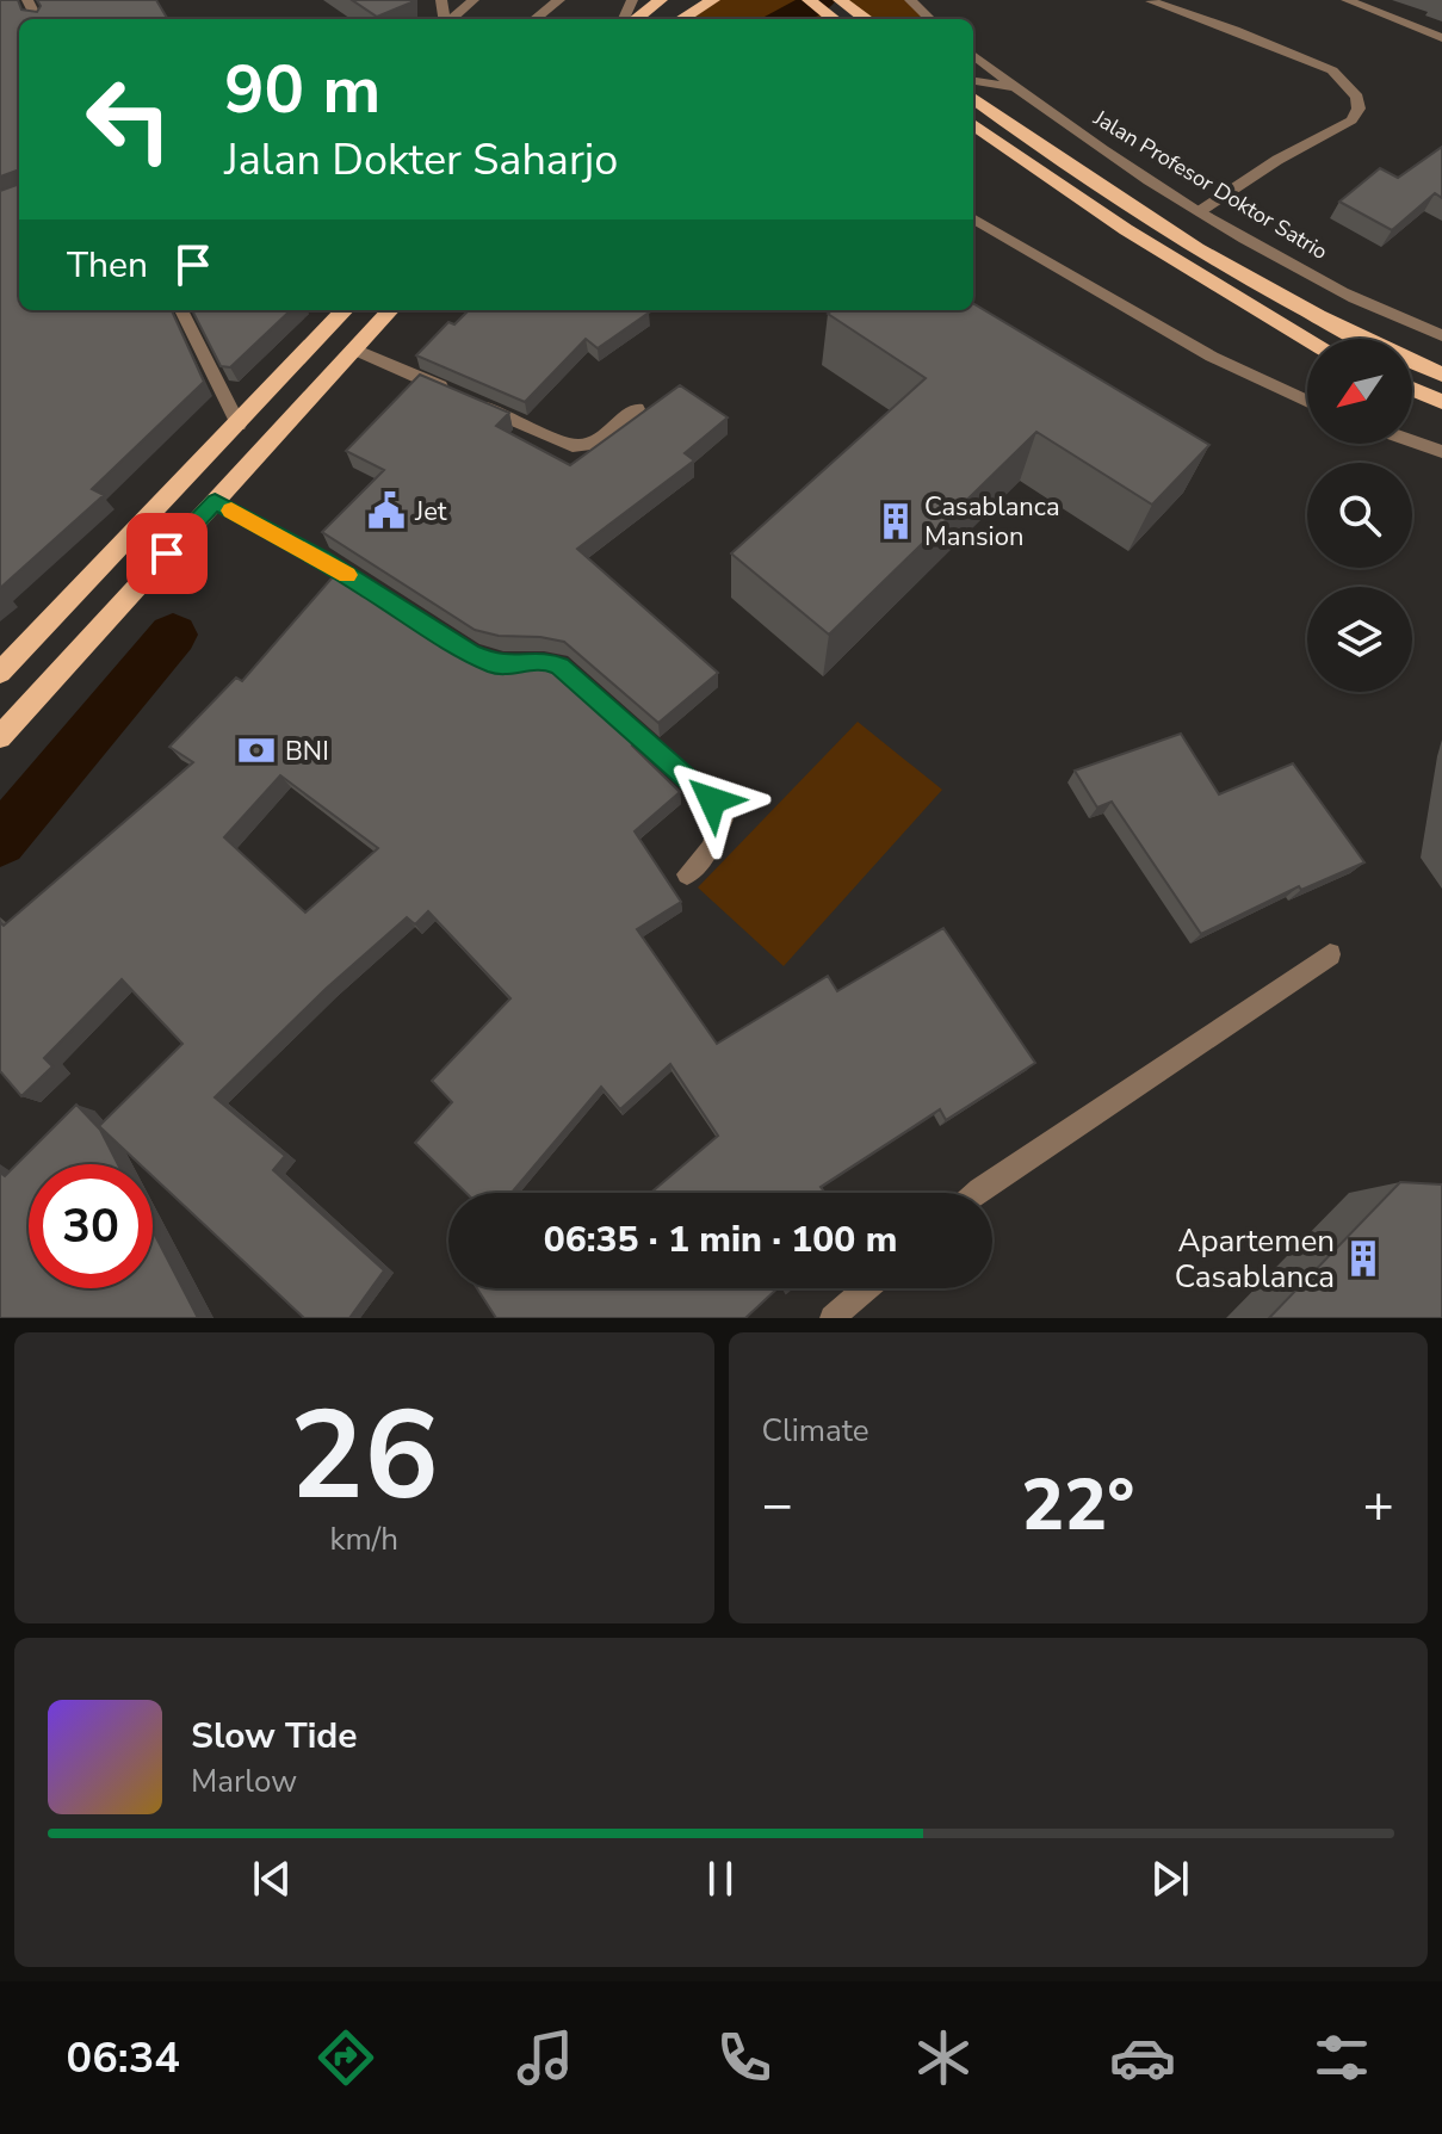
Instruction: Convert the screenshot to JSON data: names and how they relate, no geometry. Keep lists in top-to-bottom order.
{
  "streets": {
    "street": ["Jalan Profesor Doktor Satrio"]
  },
  "places": {
    "public building": ["Jet"],
    "building": ["Casablanca Mansion", "Apartemen Casablanca"],
    "bank": ["BNI"]
  },
  "north": "bottom left",
  "page": {
    "turn": ["90 m", "Jalan Dokter Saharjo"],
    "then": "Then",
    "limit": "30",
    "trip": "06:35 · 1 min · 100 m",
    "tile": [
      ["26", "km/h"],
      "Climate"
    ],
    "heat": ["−", "22°", "+"],
    "song": ["Slow Tide", "Marlow"],
    "tabs": "06:34"
  }
}
